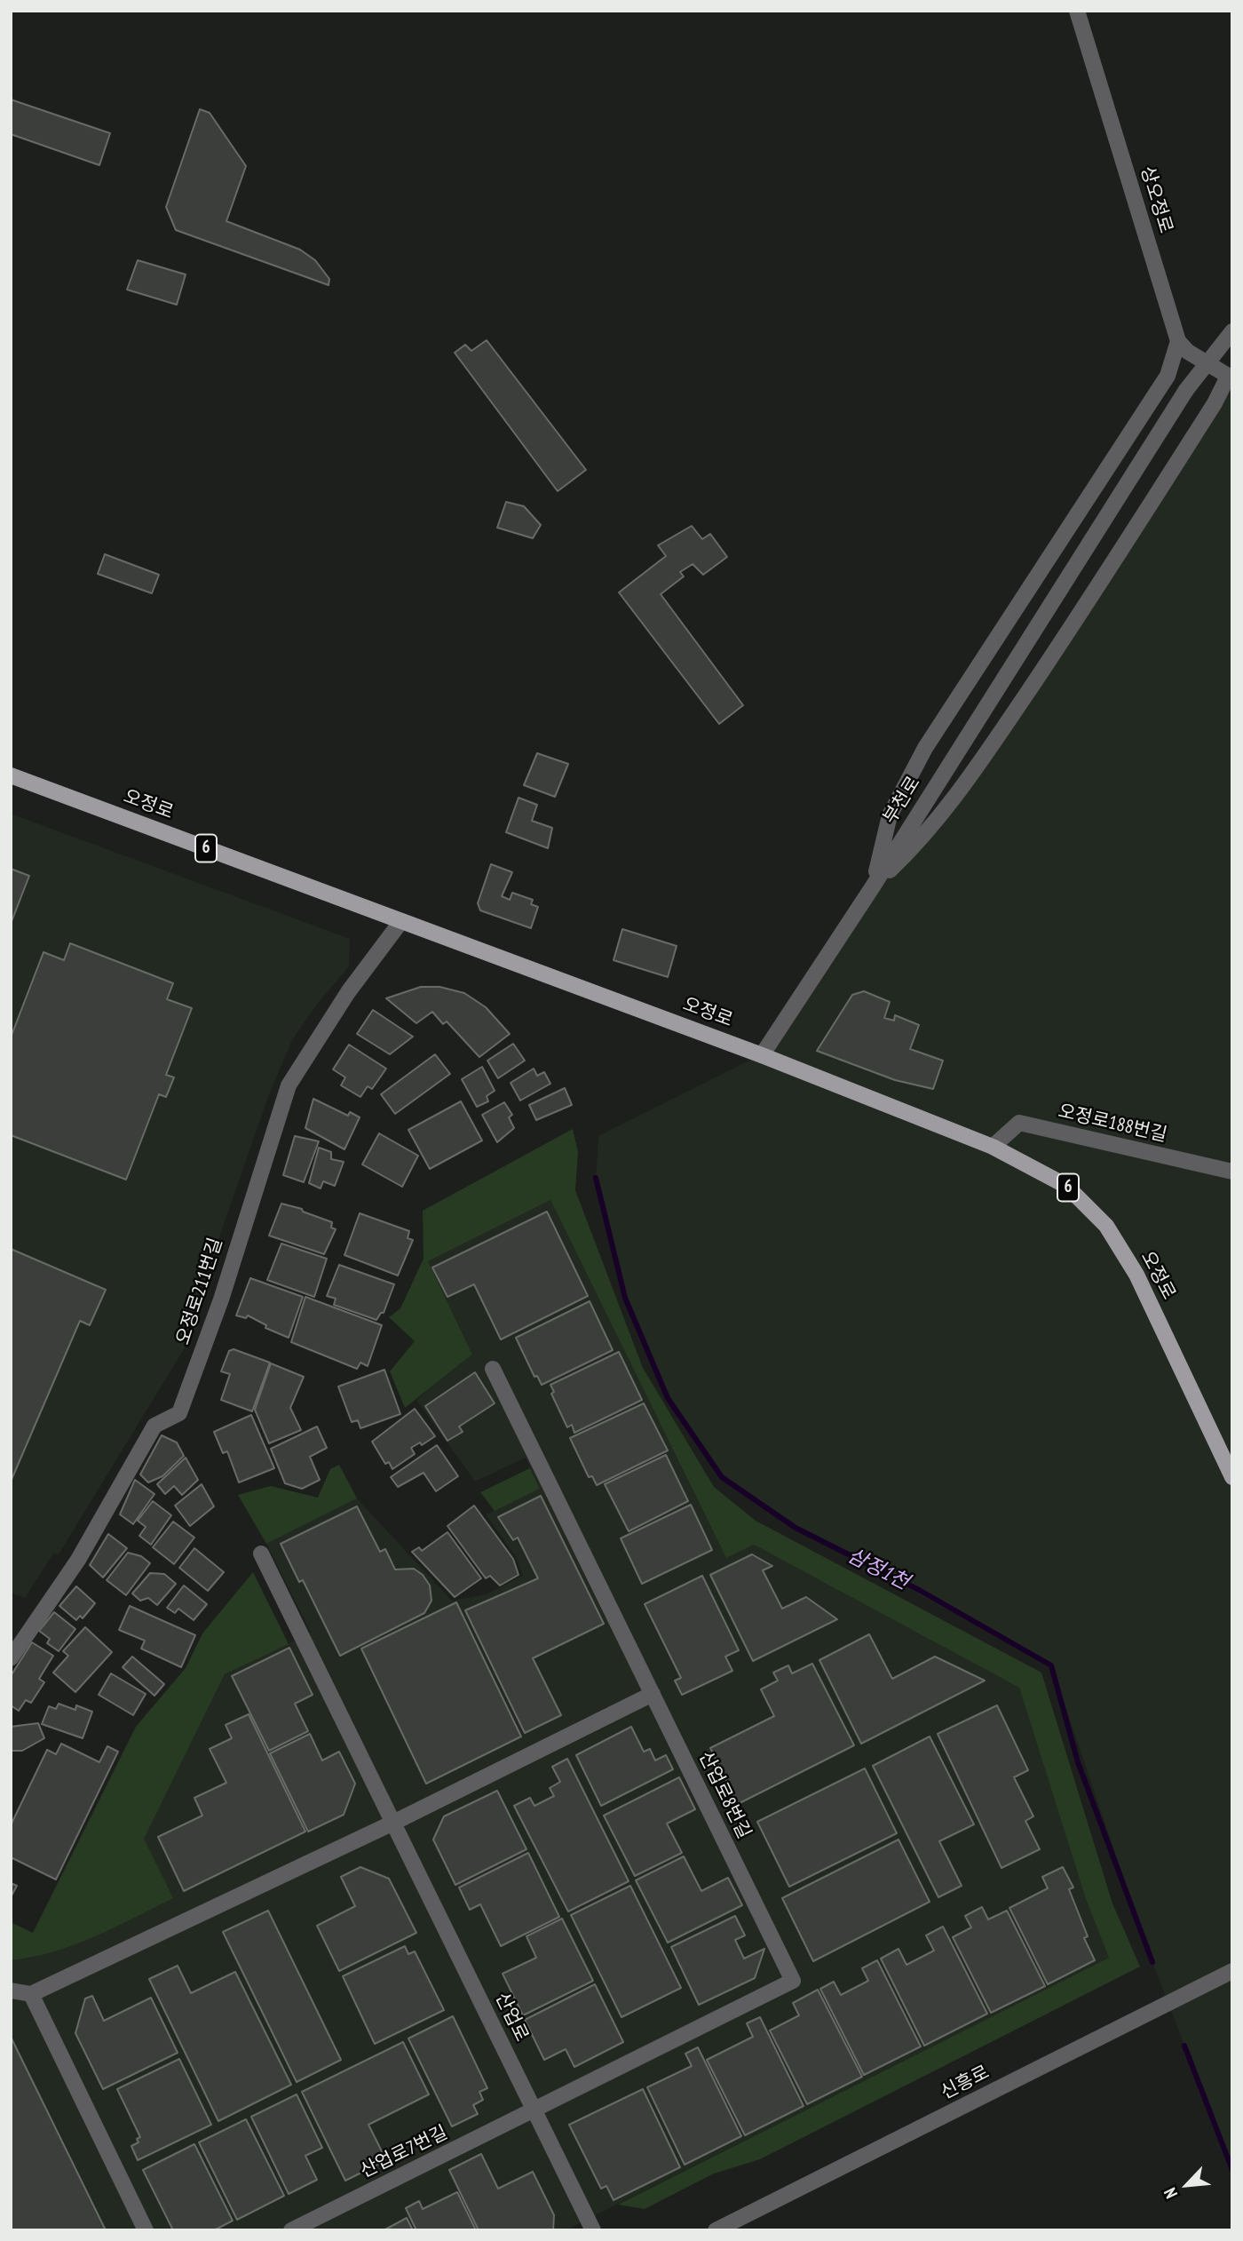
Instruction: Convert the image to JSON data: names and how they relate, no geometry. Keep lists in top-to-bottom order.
{
  "streets": {
    "main road": ["오정로", "6"],
    "street": [
      "상오정로",
      "부천로",
      "오정로188번길",
      "오정로211번길",
      "산업로8번길",
      "산업로",
      "신흥로",
      "산업로7번길"
    ]
  },
  "crossings": [
    ["부천로", "오정로"],
    ["오정로", "오정로188번길"],
    ["오정로", "오정로211번길"],
    ["산업로8번길", "산업로"],
    ["산업로8번길", "산업로7번길"],
    ["산업로", "산업로7번길"]
  ],
  "water": ["삼정1천"],
  "north": "bottom left"
}
